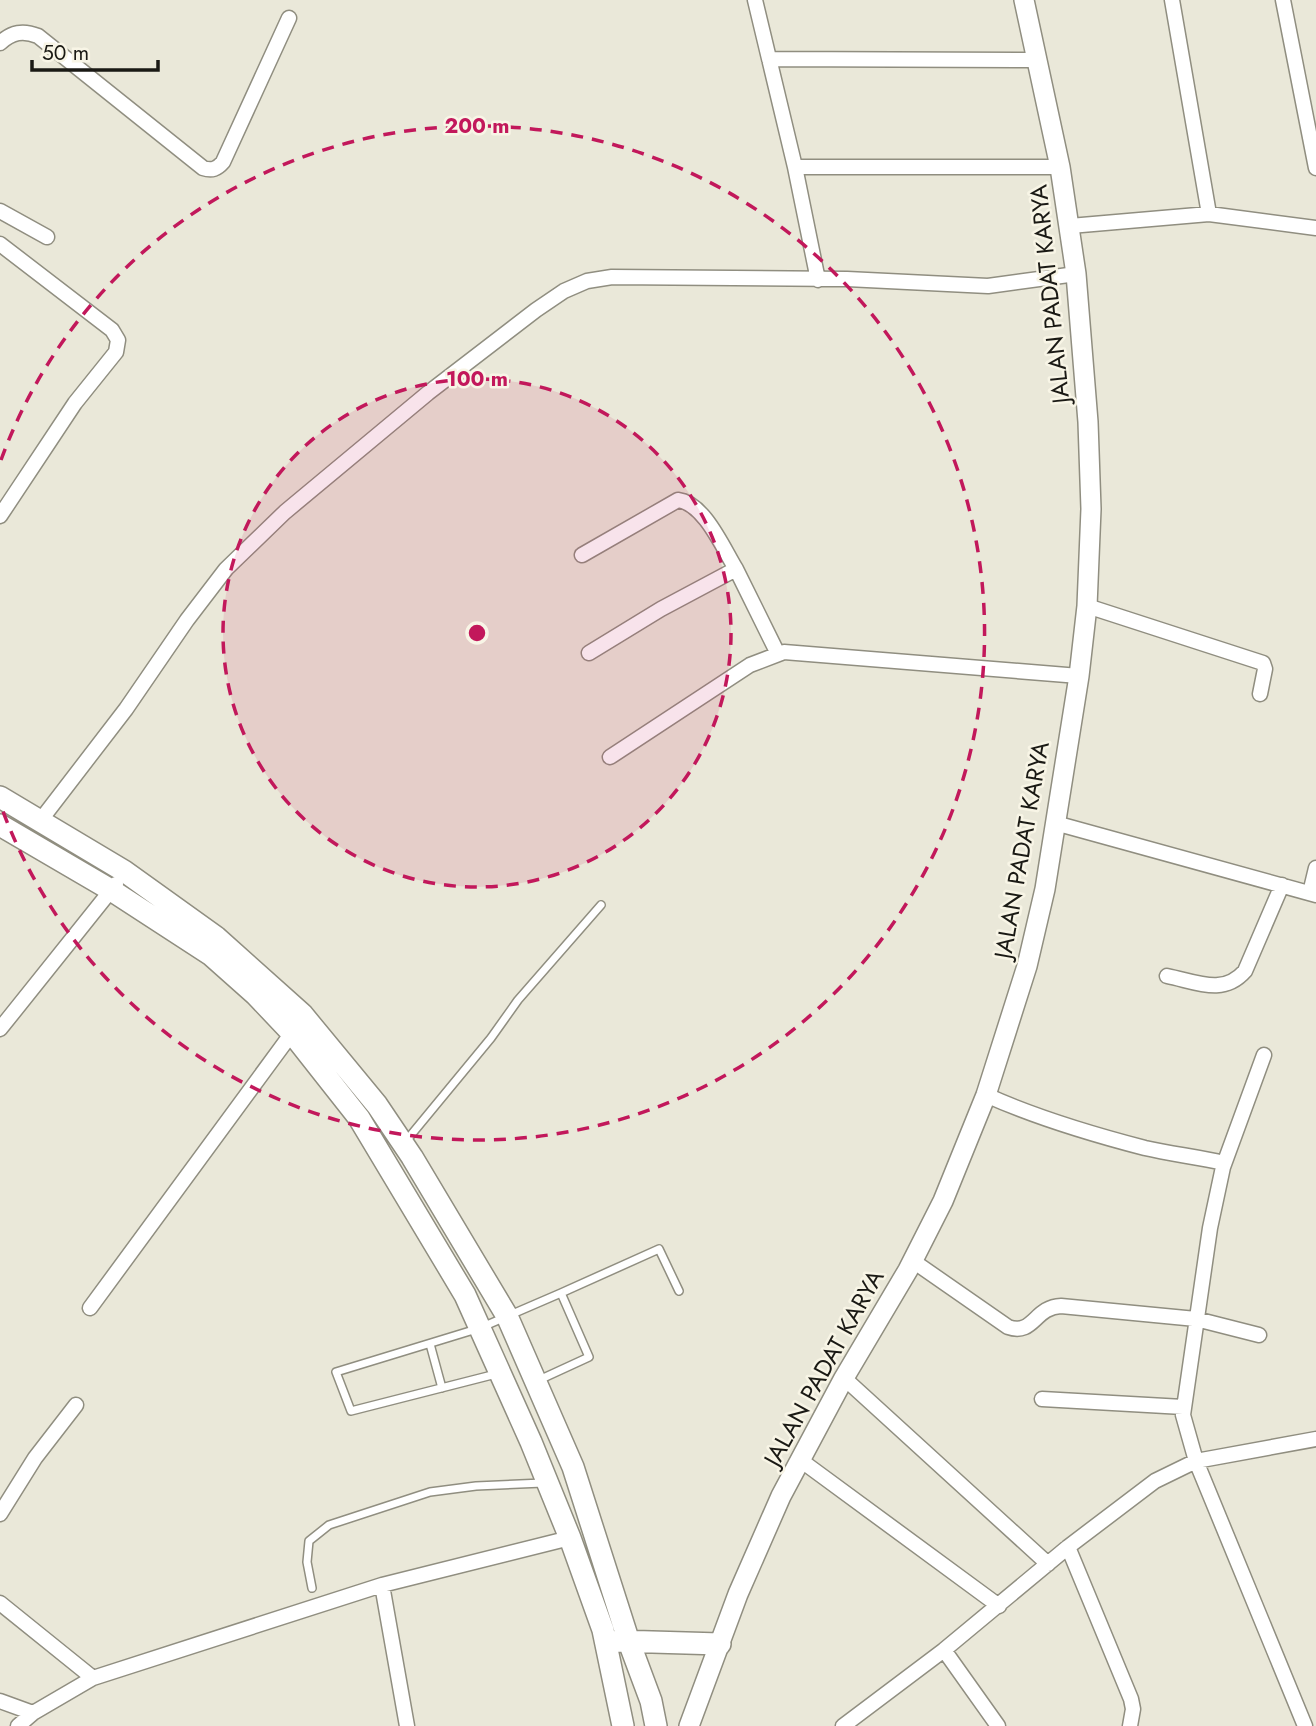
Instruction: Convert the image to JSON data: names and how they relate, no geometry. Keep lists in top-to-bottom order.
{
  "streets": {
    "street": ["JALAN PADAT KARYA"]
  },
  "scale_bar": "50 m",
  "rings": ["200 m", "100 m"]
}
